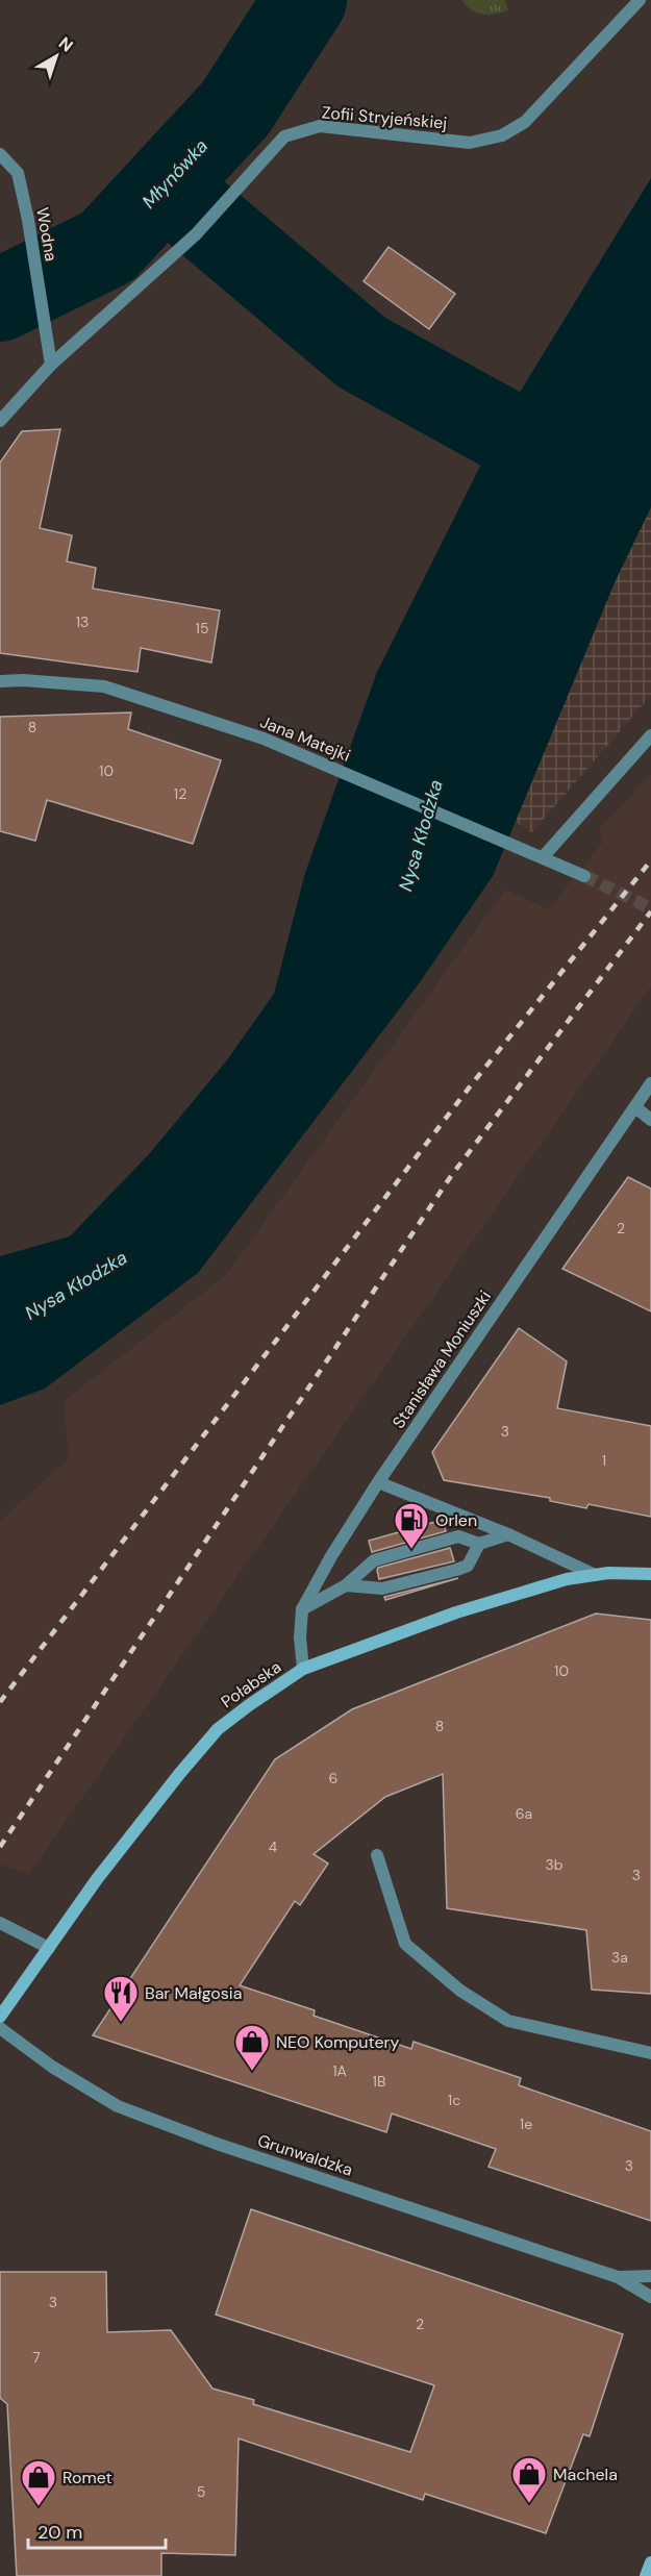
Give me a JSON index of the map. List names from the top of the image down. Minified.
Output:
{"streets":{"main road":["Połabska"],"street":["Zofii Stryjeńskiej","Wodna","Jana Matejki","Stanisława Moniuszki","Grunwaldzka"]},"crossings":[["Zofii Stryjeńskiej","Wodna"],["Stanisława Moniuszki","Połabska"]],"water":["Młynówka","Nysa Kłodzka"],"places":{"fuel station":["Orlen"],"restaurant":["Bar Małgosia"],"shop":["NEO Komputery","Machela","Romet"]},"house_numbers":["13","15","8","10","12","2","3","1","10","8","6","6a","4","3b","3","3a","1A","1B","1c","1e","3","3","2","7","5"],"scale_bar":"20 m","north":"top right"}
